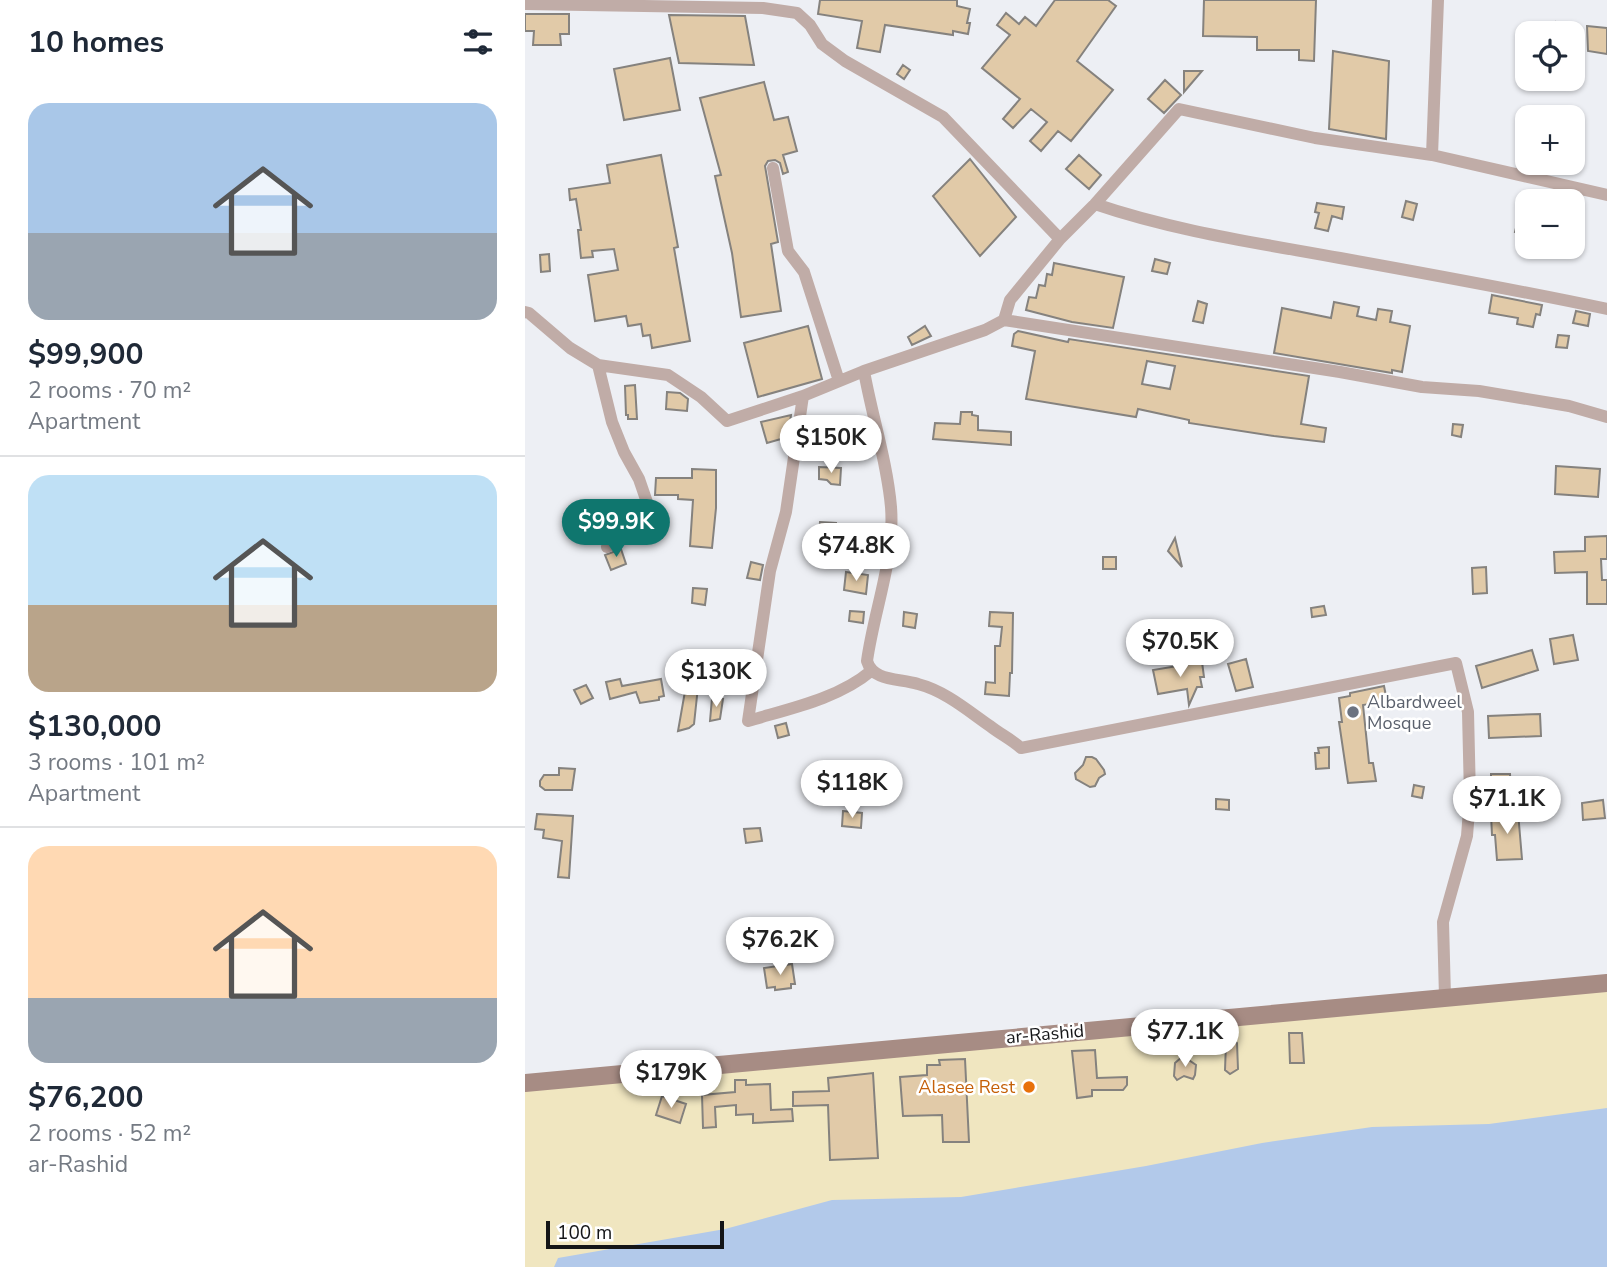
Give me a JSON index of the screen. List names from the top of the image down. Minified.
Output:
{"streets":{"main road":["ar-Rashid"]},"places":["Albardweel Mosque","Alasee Rest"],"scale_bar":"100 m","page":{"heading":"10 homes","map_buttons":["+","−"],"list":[{"name":"$99,900","note":"2 rooms · 70 m² · Apartment"},{"name":"$130,000","note":"3 rooms · 101 m² · Apartment"},{"name":"$76,200","note":"2 rooms · 52 m² · ar-Rashid"}],"price":["$150K","$99.9K","$74.8K","$70.5K","$130K","$118K","$71.1K","$76.2K","$77.1K","$179K"],"scale":"100 m"}}
